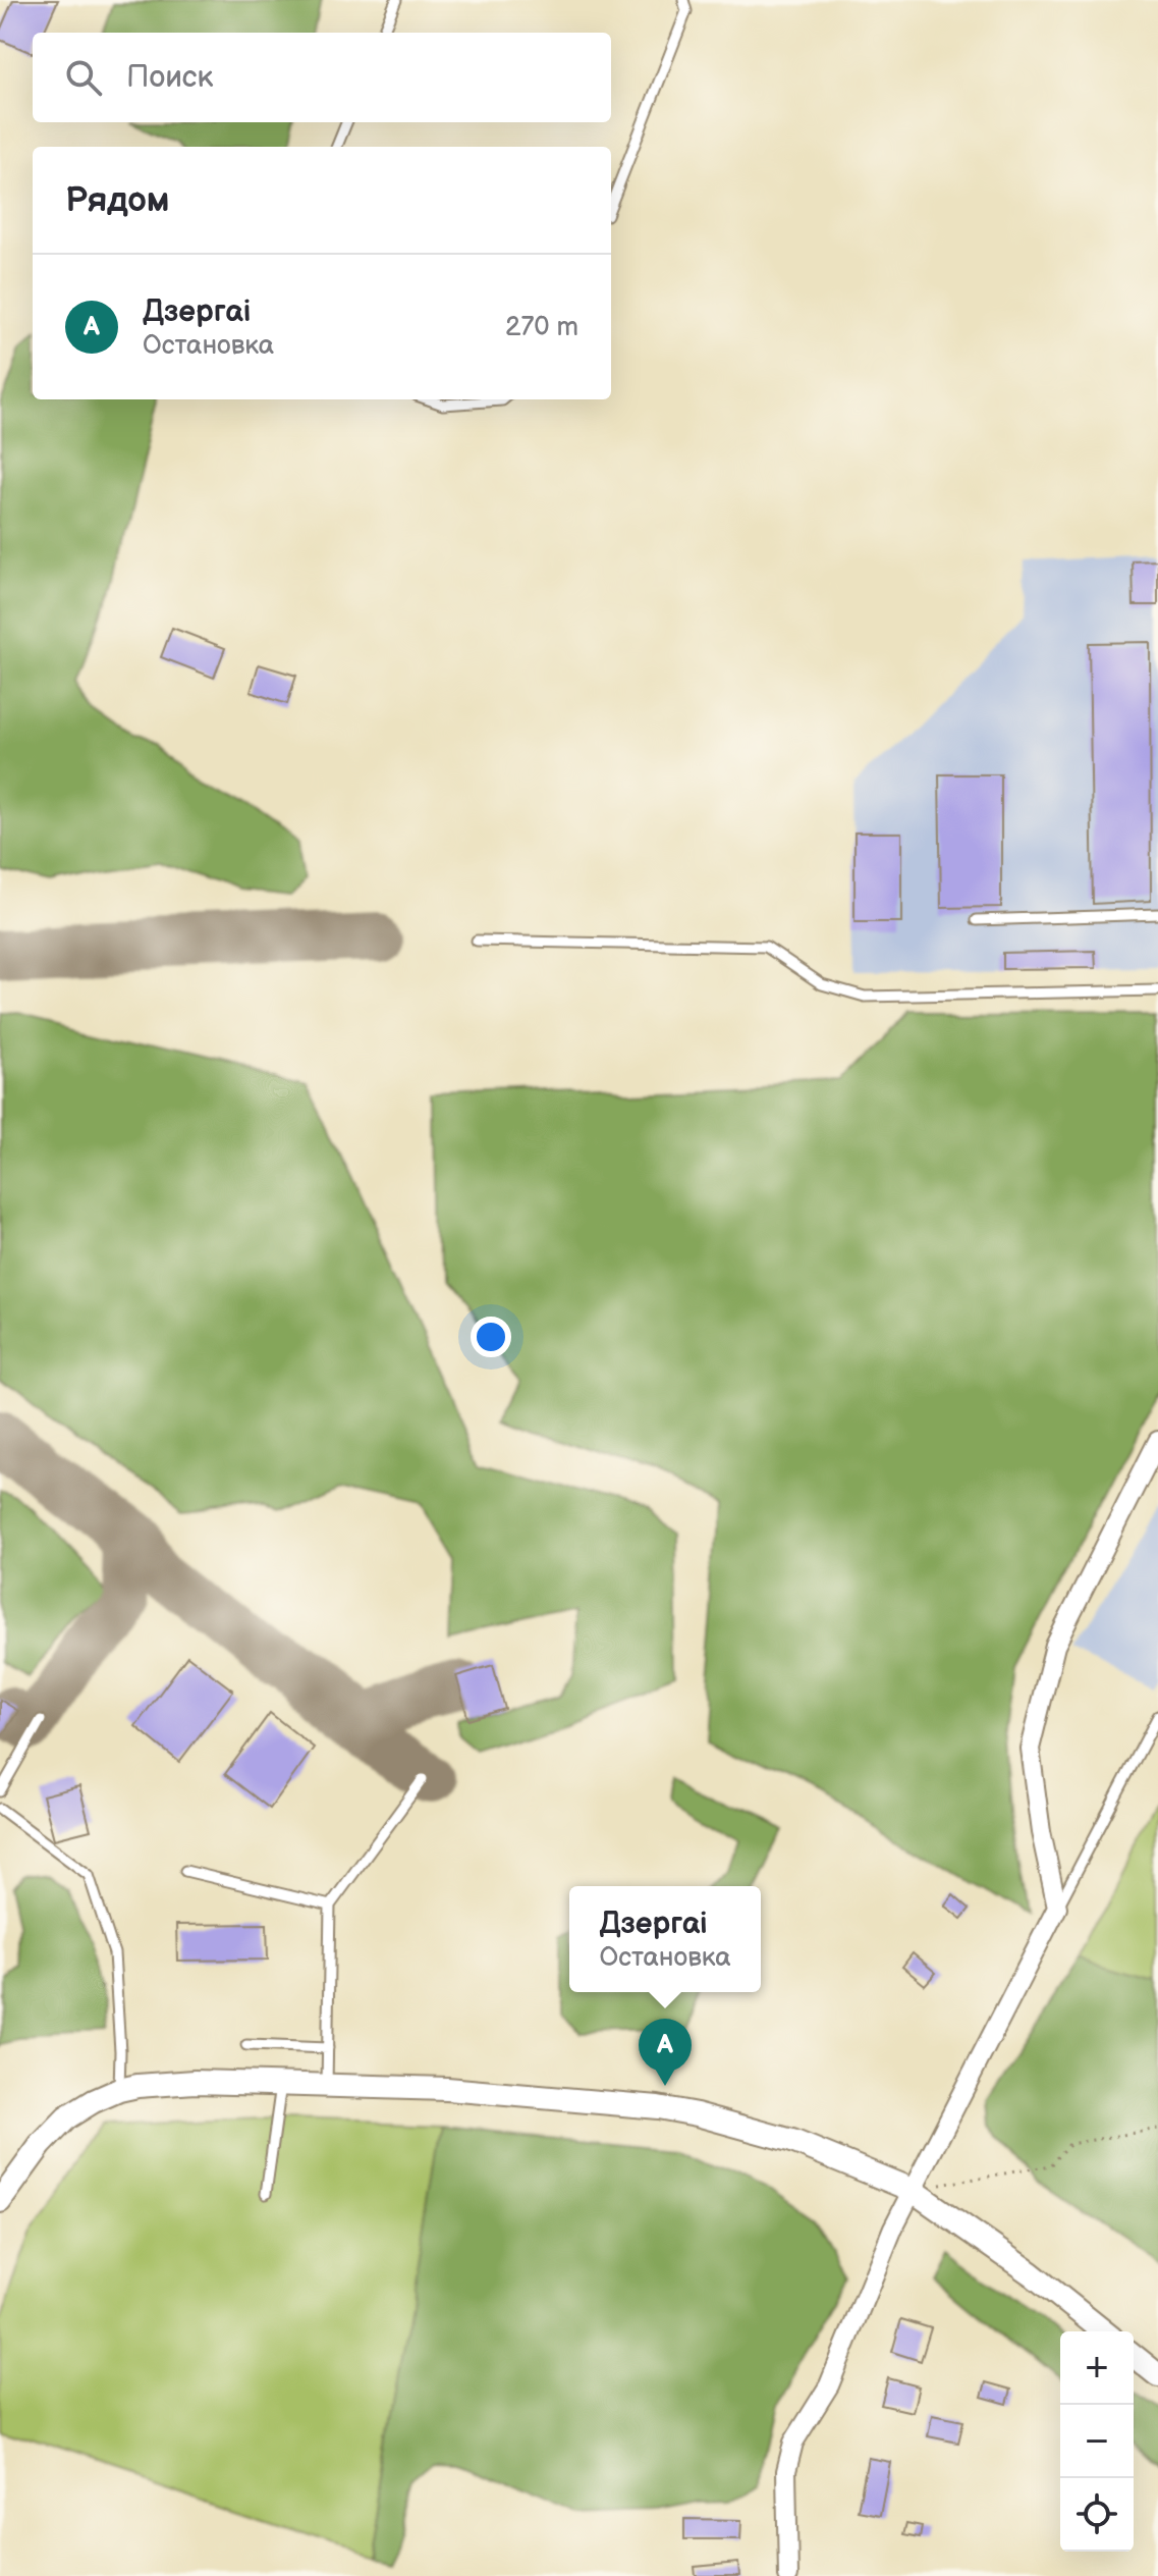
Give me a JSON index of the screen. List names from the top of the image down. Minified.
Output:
{"page":{"search":"Поиск","heading":"Рядом","list":[{"mark":"A","name":"Дзергаі","note":"Остановка","value":"270 m"}],"popup":["Дзергаі","Остановка"],"pins":"A","map_buttons":["+","−"]}}
